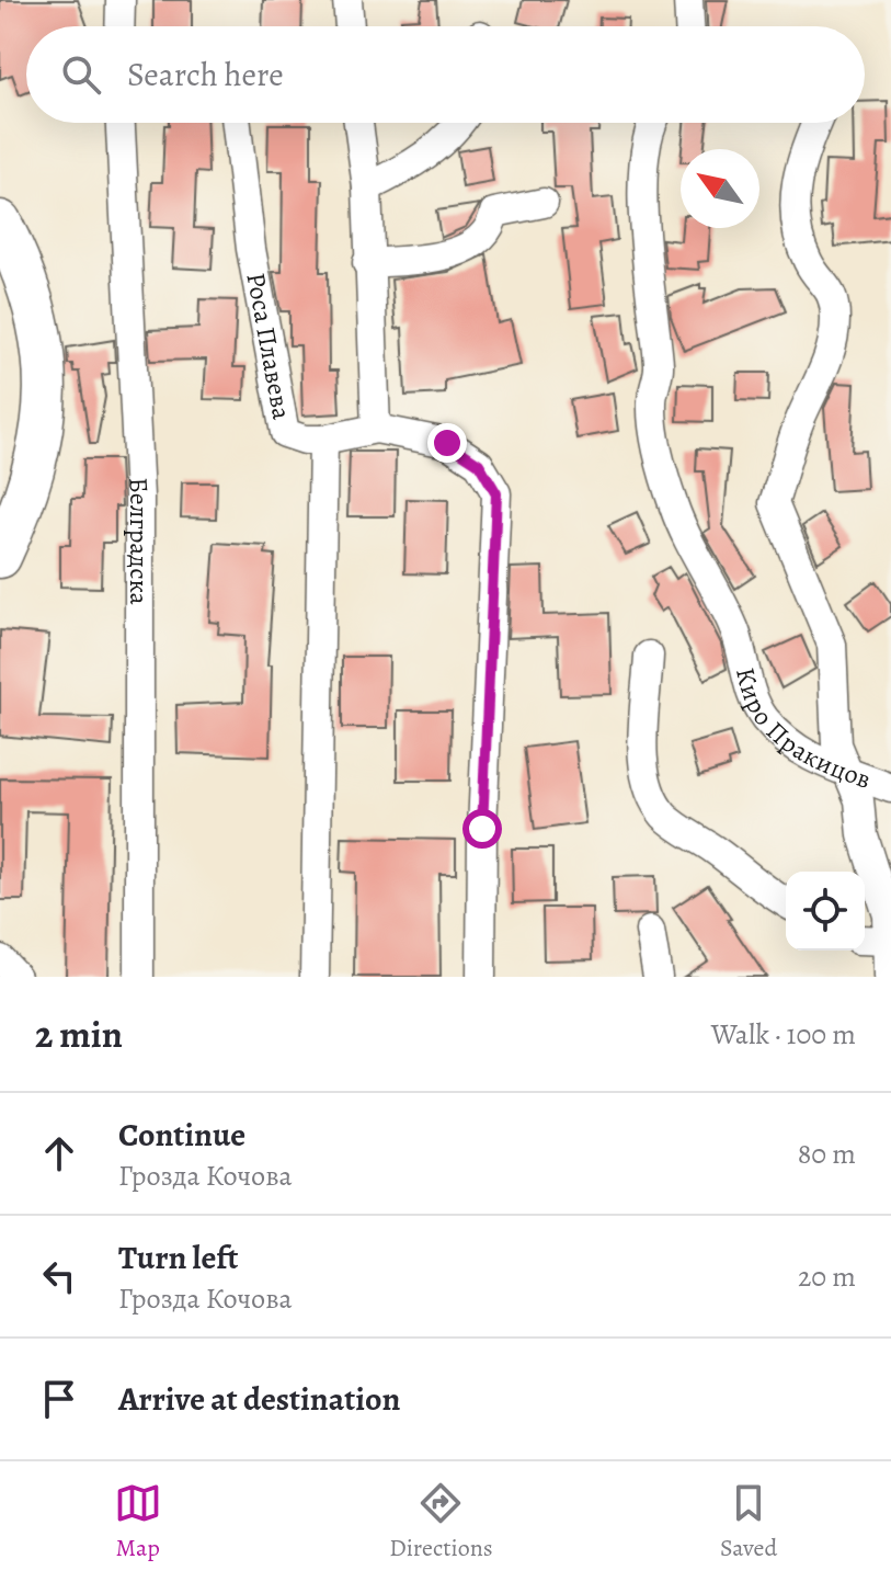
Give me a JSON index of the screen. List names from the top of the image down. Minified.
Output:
{"streets":{"street":["Роса Плавева","Белградска","Киро Пракицов"]},"north":"top left","page":{"search":"Search here","heading":["2 min","Walk · 100 m"],"list":[["Continue","Грозда Кочова","80 m"],["Turn left","Грозда Кочова","20 m"],"Arrive at destination"],"nav":["Map","Directions","Saved"]}}
